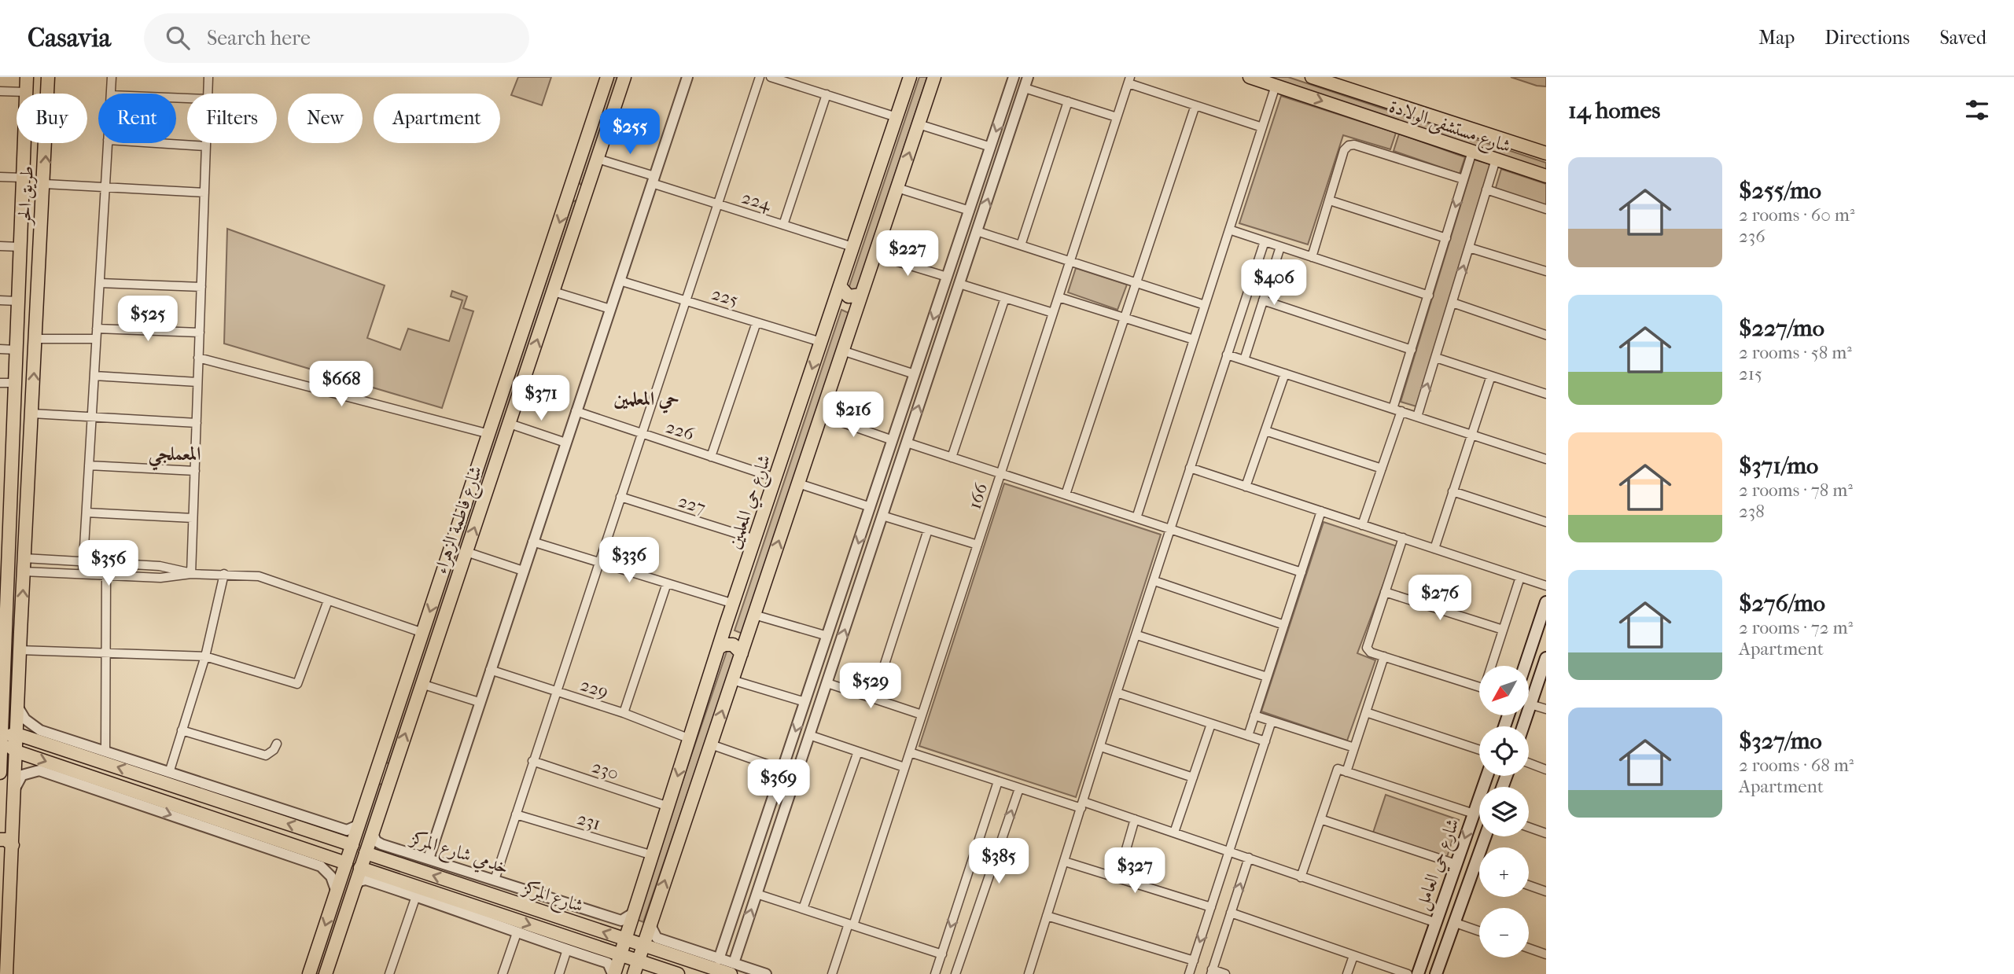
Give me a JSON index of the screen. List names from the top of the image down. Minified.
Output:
{"streets":{"main road":["شارع مستشفى الولادة","طريق الحر","شارع حي المعلمين","شارع فاطمة الزهراء","شارع حي العامل","شارع المركز"],"street":["224","225","226","166","227","229","230","231","خدمي شارع المركز"]},"crossings":[["224","شارع حي المعلمين"],["224","شارع فاطمة الزهراء"],["225","شارع حي المعلمين"],["226","شارع حي المعلمين"],["شارع حي المعلمين","227"],["شارع حي المعلمين","229"],["شارع حي المعلمين","230"],["شارع حي المعلمين","231"],["شارع حي المعلمين","خدمي شارع المركز"],["شارع حي المعلمين","شارع المركز"],["شارع فاطمة الزهراء","خدمي شارع المركز"],["شارع فاطمة الزهراء","شارع المركز"],["خدمي شارع المركز","شارع المركز"]],"districts":["حي المعلمين","المعملجي"],"north":"bottom left","page":{"header":"Casavia","search":"Search here","nav":["Map","Directions","Saved"],"heading":"14 homes","chip":["Buy","Rent","Filters","New","Apartment"],"price":["$255","$227","$406","$525","$668","$371","$216","$336","$356","$276","$529","$369","$385","$327"],"list":[{"name":"$255/mo","note":"2 rooms · 60 m² · 236"},{"name":"$227/mo","note":"2 rooms · 58 m² · 215"},{"name":"$371/mo","note":"2 rooms · 78 m² · 238"},{"name":"$276/mo","note":"2 rooms · 72 m² · Apartment"},{"name":"$327/mo","note":"2 rooms · 68 m² · Apartment"}],"map_buttons":["+","−"]}}
